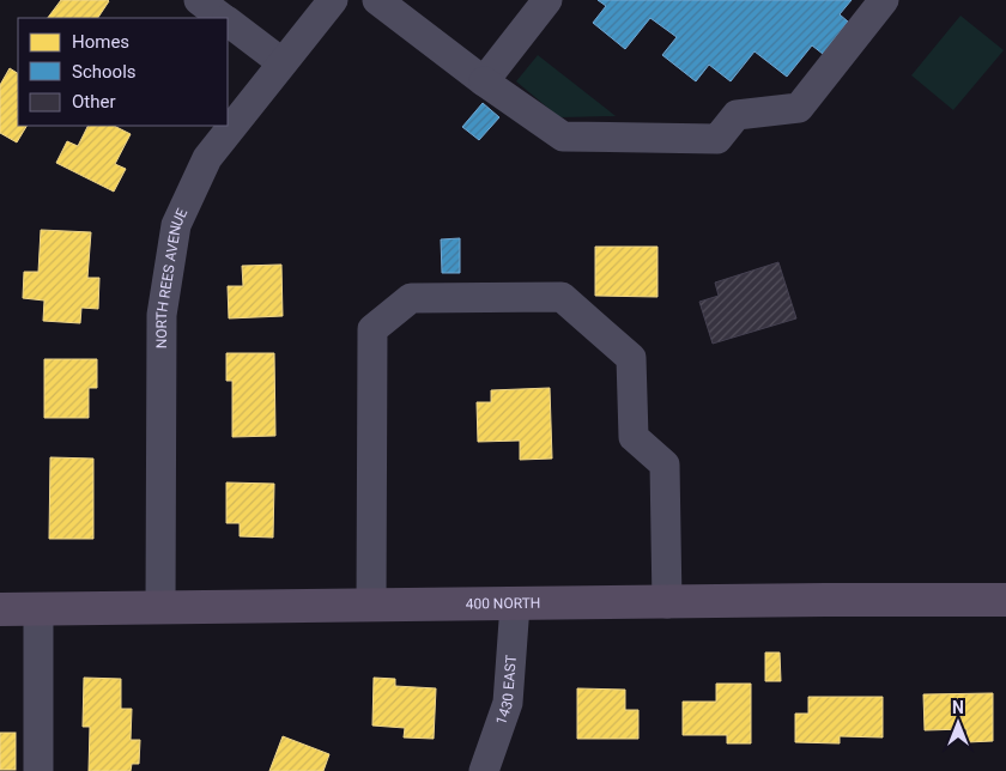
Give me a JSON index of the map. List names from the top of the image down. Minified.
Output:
{"streets":{"main road":["400 NORTH"],"street":["NORTH REES AVENUE","1430 EAST"]},"crossings":[["NORTH REES AVENUE","400 NORTH"],["400 NORTH","1430 EAST"]],"legend":["Homes","Schools","Other"],"north":"top"}
